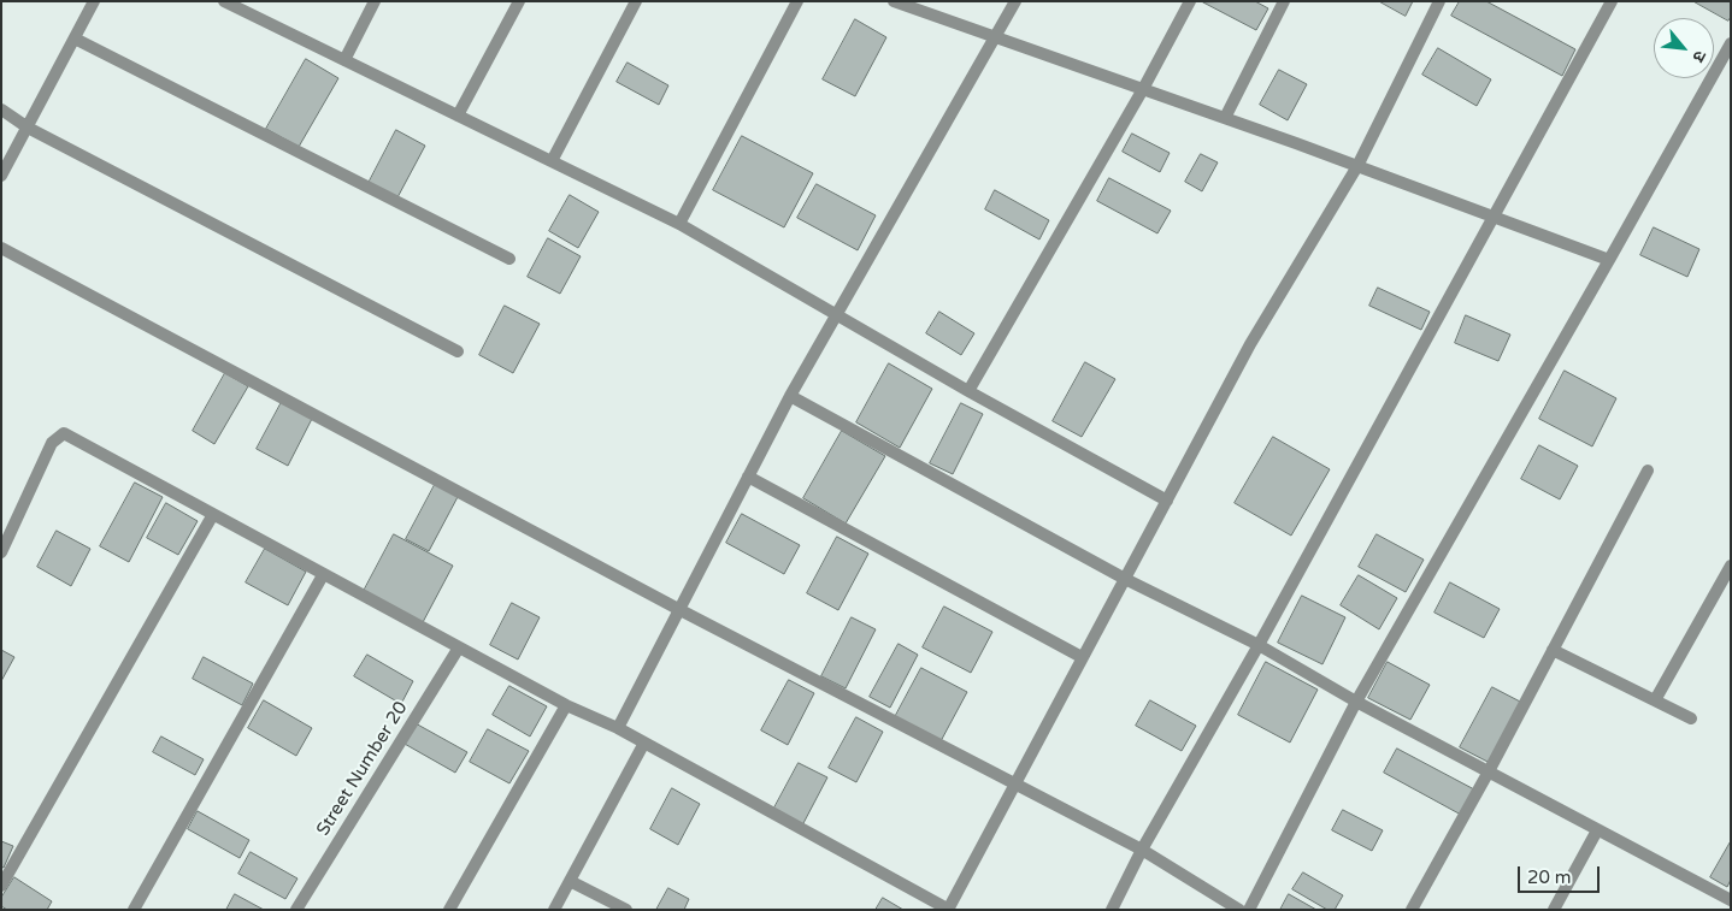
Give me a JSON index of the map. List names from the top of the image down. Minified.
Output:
{"streets":{"street":["Street Number 20"]},"scale_bar":"20 m","north":"bottom right"}
